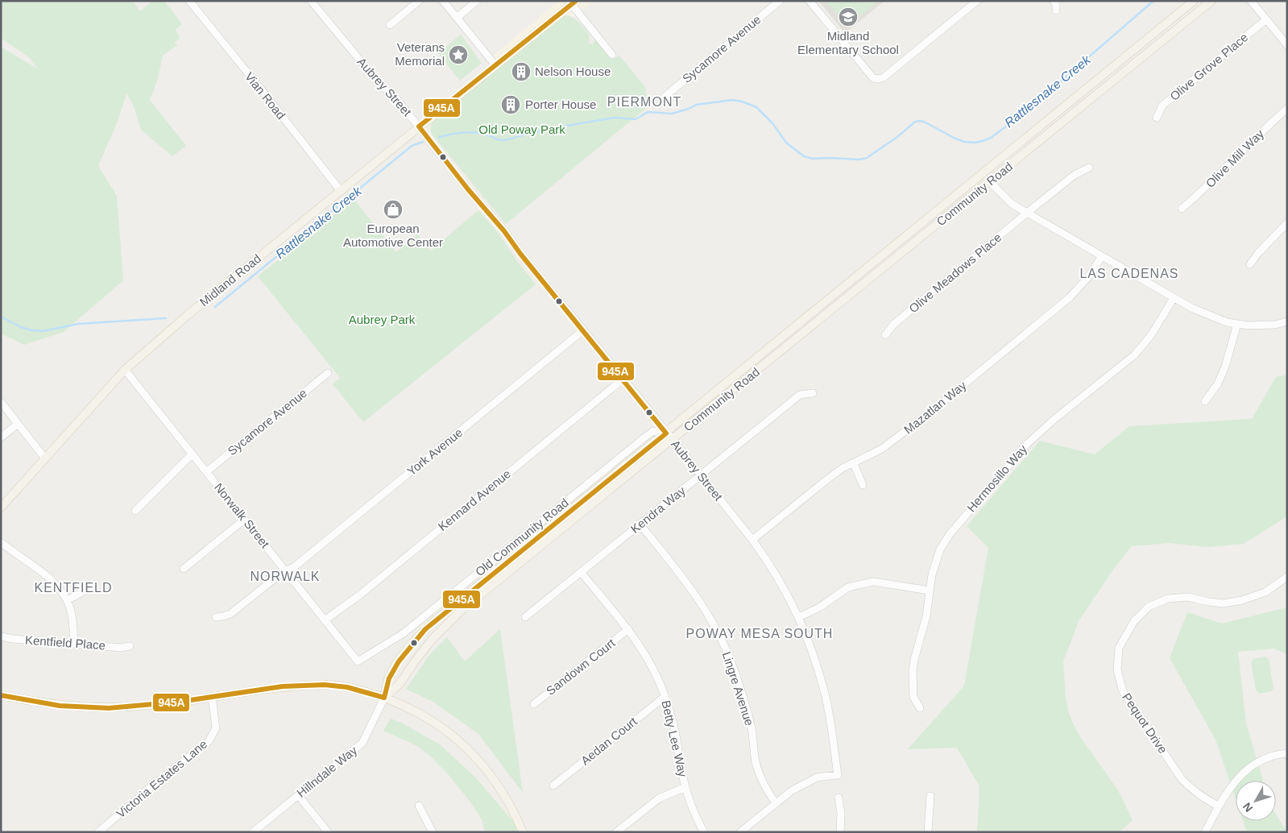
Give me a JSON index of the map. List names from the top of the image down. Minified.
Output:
{"streets":{"main road":["Community Road","Midland Road"],"street":["Sycamore Avenue","Olive Grove Place","Aubrey Street","Vian Road","Olive Mill Way","Olive Meadows Place","Mazatlan Way","York Avenue","Hermosillo Way","Kennard Avenue","Kendra Way","Norwalk Street","Old Community Road","Kentfield Place","Sandown Court","Lingre Avenue","Pequot Drive","Betty Lee Way","Aedan Court","Hillndale Way","Victoria Estates Lane"]},"crossings":[["Sycamore Avenue","Norwalk Street"],["Aubrey Street","Community Road"],["Aubrey Street","Midland Road"],["Aubrey Street","Mazatlan Way"],["Aubrey Street","York Avenue"],["Aubrey Street","Kennard Avenue"],["Aubrey Street","Kendra Way"],["Aubrey Street","Old Community Road"],["Aubrey Street","Lingre Avenue"],["Vian Road","Midland Road"],["Community Road","Old Community Road"],["Community Road","Hillndale Way"],["Midland Road","Norwalk Street"],["York Avenue","Norwalk Street"],["Kennard Avenue","Norwalk Street"],["Kendra Way","Lingre Avenue"],["Kendra Way","Betty Lee Way"],["Norwalk Street","Old Community Road"],["Sandown Court","Betty Lee Way"],["Betty Lee Way","Aedan Court"]],"districts":["PIERMONT","LAS CADENAS","NORWALK","KENTFIELD","POWAY MESA SOUTH"],"water":["Rattlesnake Creek"],"parks":["Old Poway Park","Aubrey Park"],"places":{"school or university":["Midland Elementary School"],"place":["Veterans Memorial"],"building":["Nelson House","Porter House"],"shop":["European Automotive Center"]},"lines":["transit line 945A"],"north":"bottom left"}
